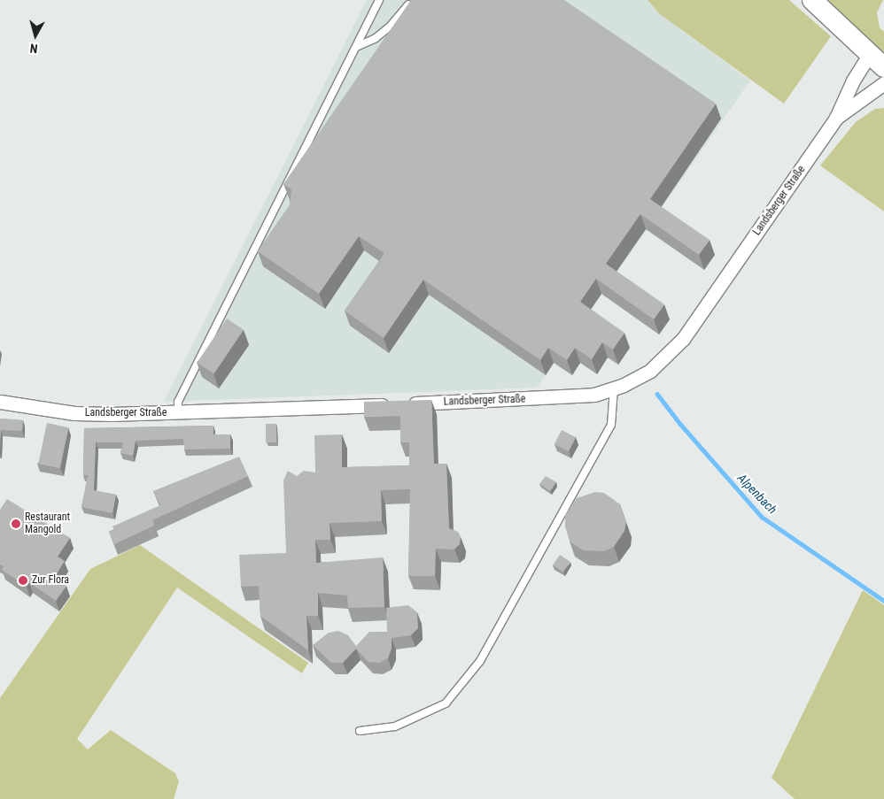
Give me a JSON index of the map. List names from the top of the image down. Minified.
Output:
{"streets":{"street":["Landsberger Straße"]},"water":["Alpenbach"],"places":["Restaurant Mangold","Zur Flora"],"north":"bottom"}
